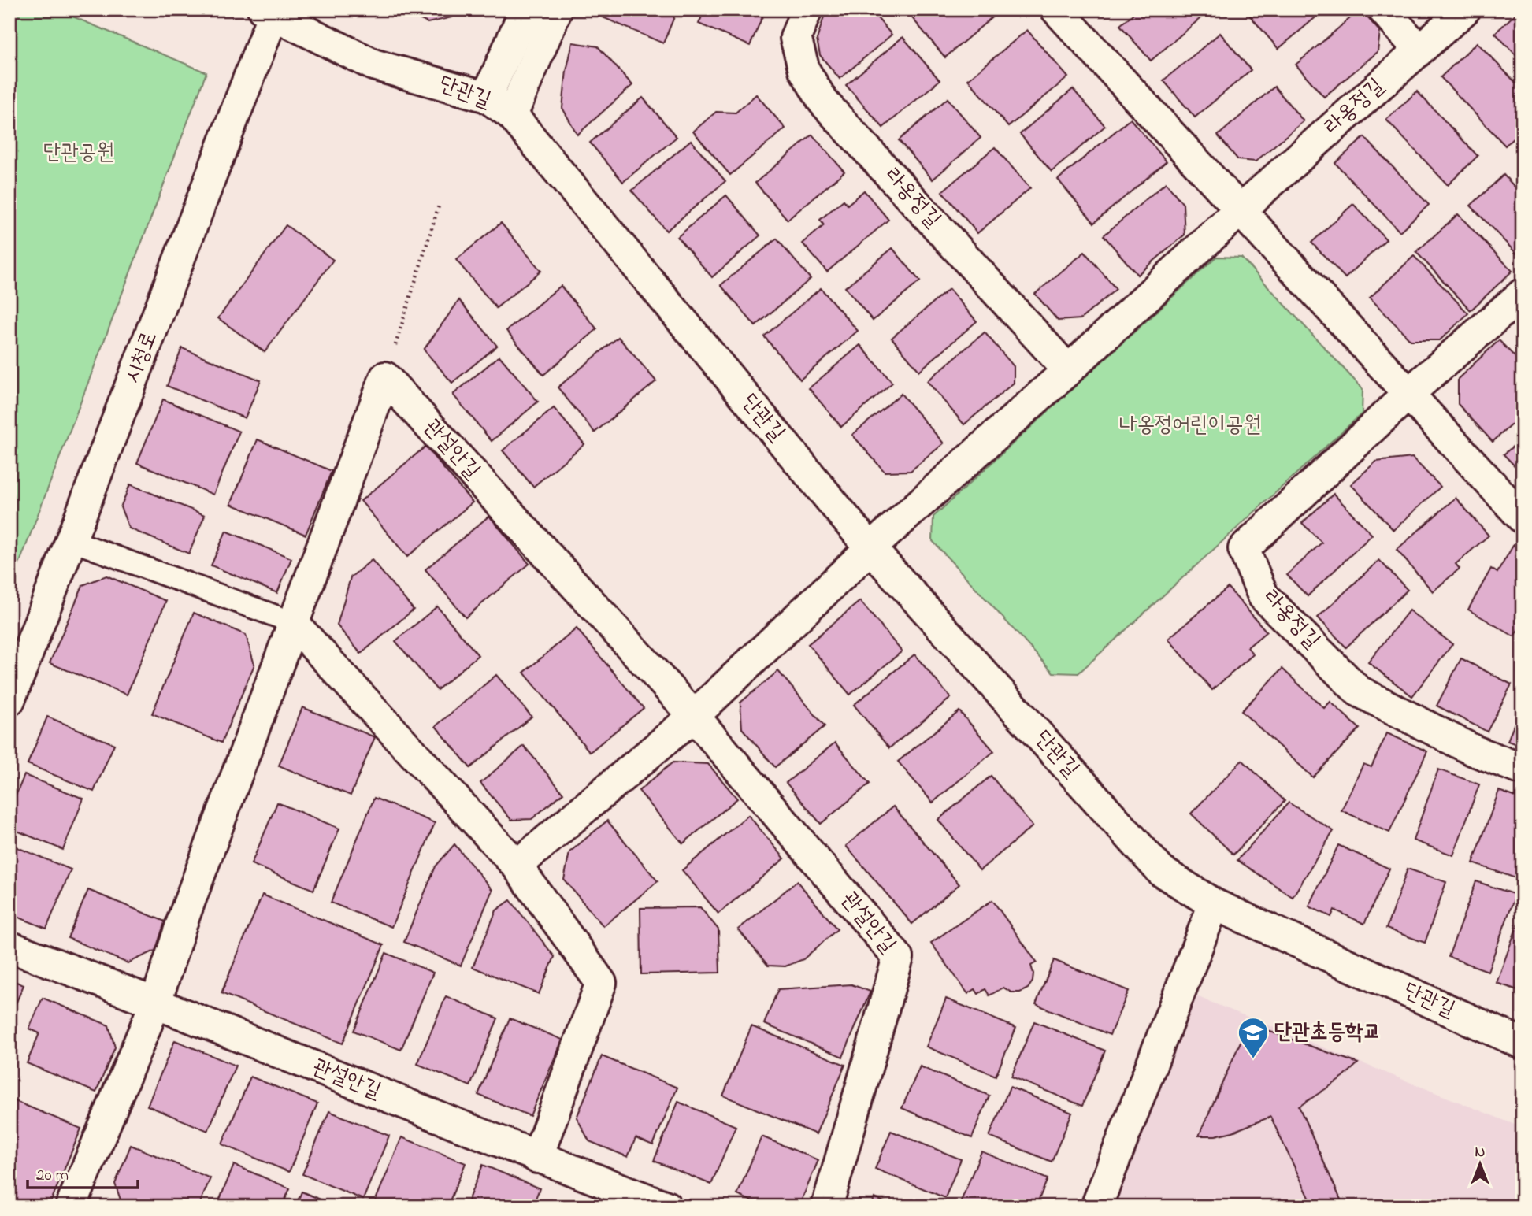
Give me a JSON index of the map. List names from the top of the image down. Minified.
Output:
{"streets":{"street":["단관길","라옹정길","시청로","관설안길"]},"crossings":[["단관길","라옹정길"],["단관길","시청로"],["라옹정길","관설안길"]],"parks":["단관공원","나옹정어린이공원"],"places":{"school or university":["단관초등학교"]},"scale_bar":"20 m","north":"top"}
